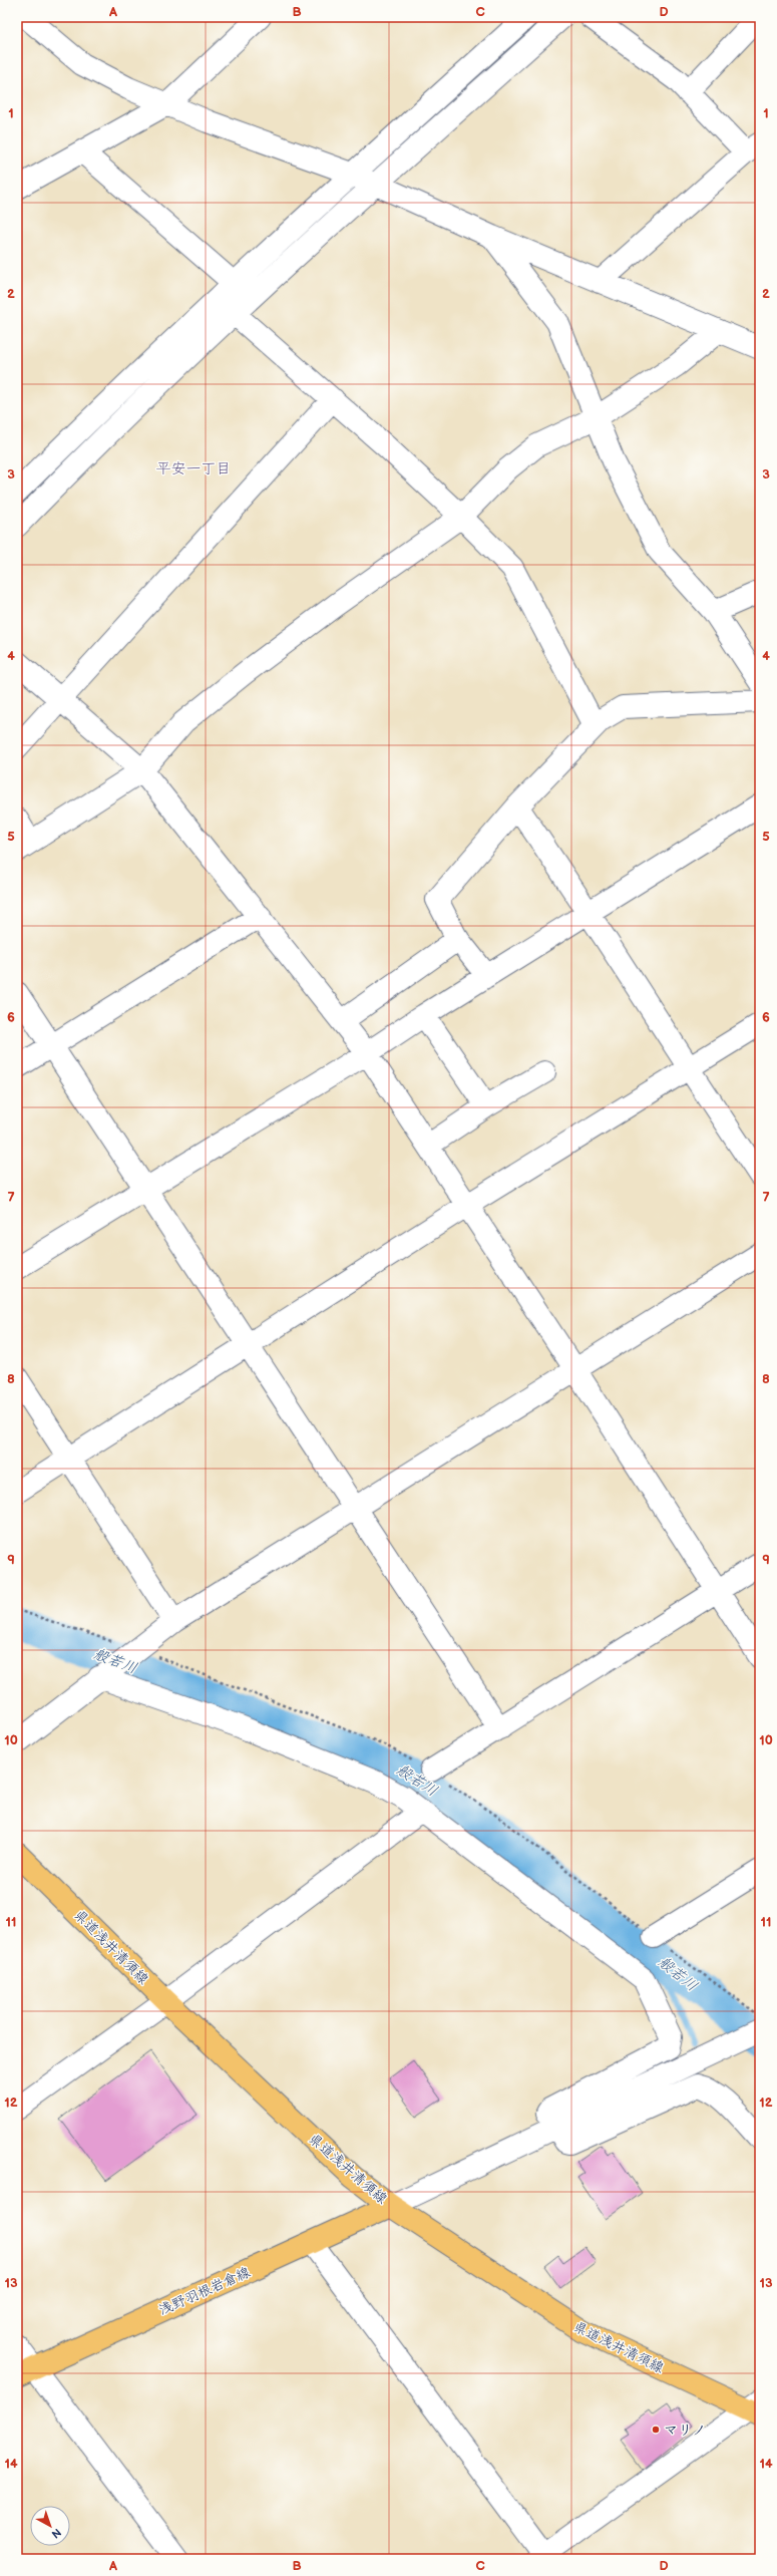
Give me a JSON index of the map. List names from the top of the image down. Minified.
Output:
{"streets":{"main road":["県道浅井清須線","浅野羽根岩倉線"]},"crossings":[["県道浅井清須線","浅野羽根岩倉線"]],"districts":["平安一丁目"],"water":["般若川"],"places":["マリノ"],"north":"bottom right","grid":{"columns":["A","B","C","D"],"rows":["1","2","3","4","5","6","7","8","9","10","11","12","13","14"]}}
